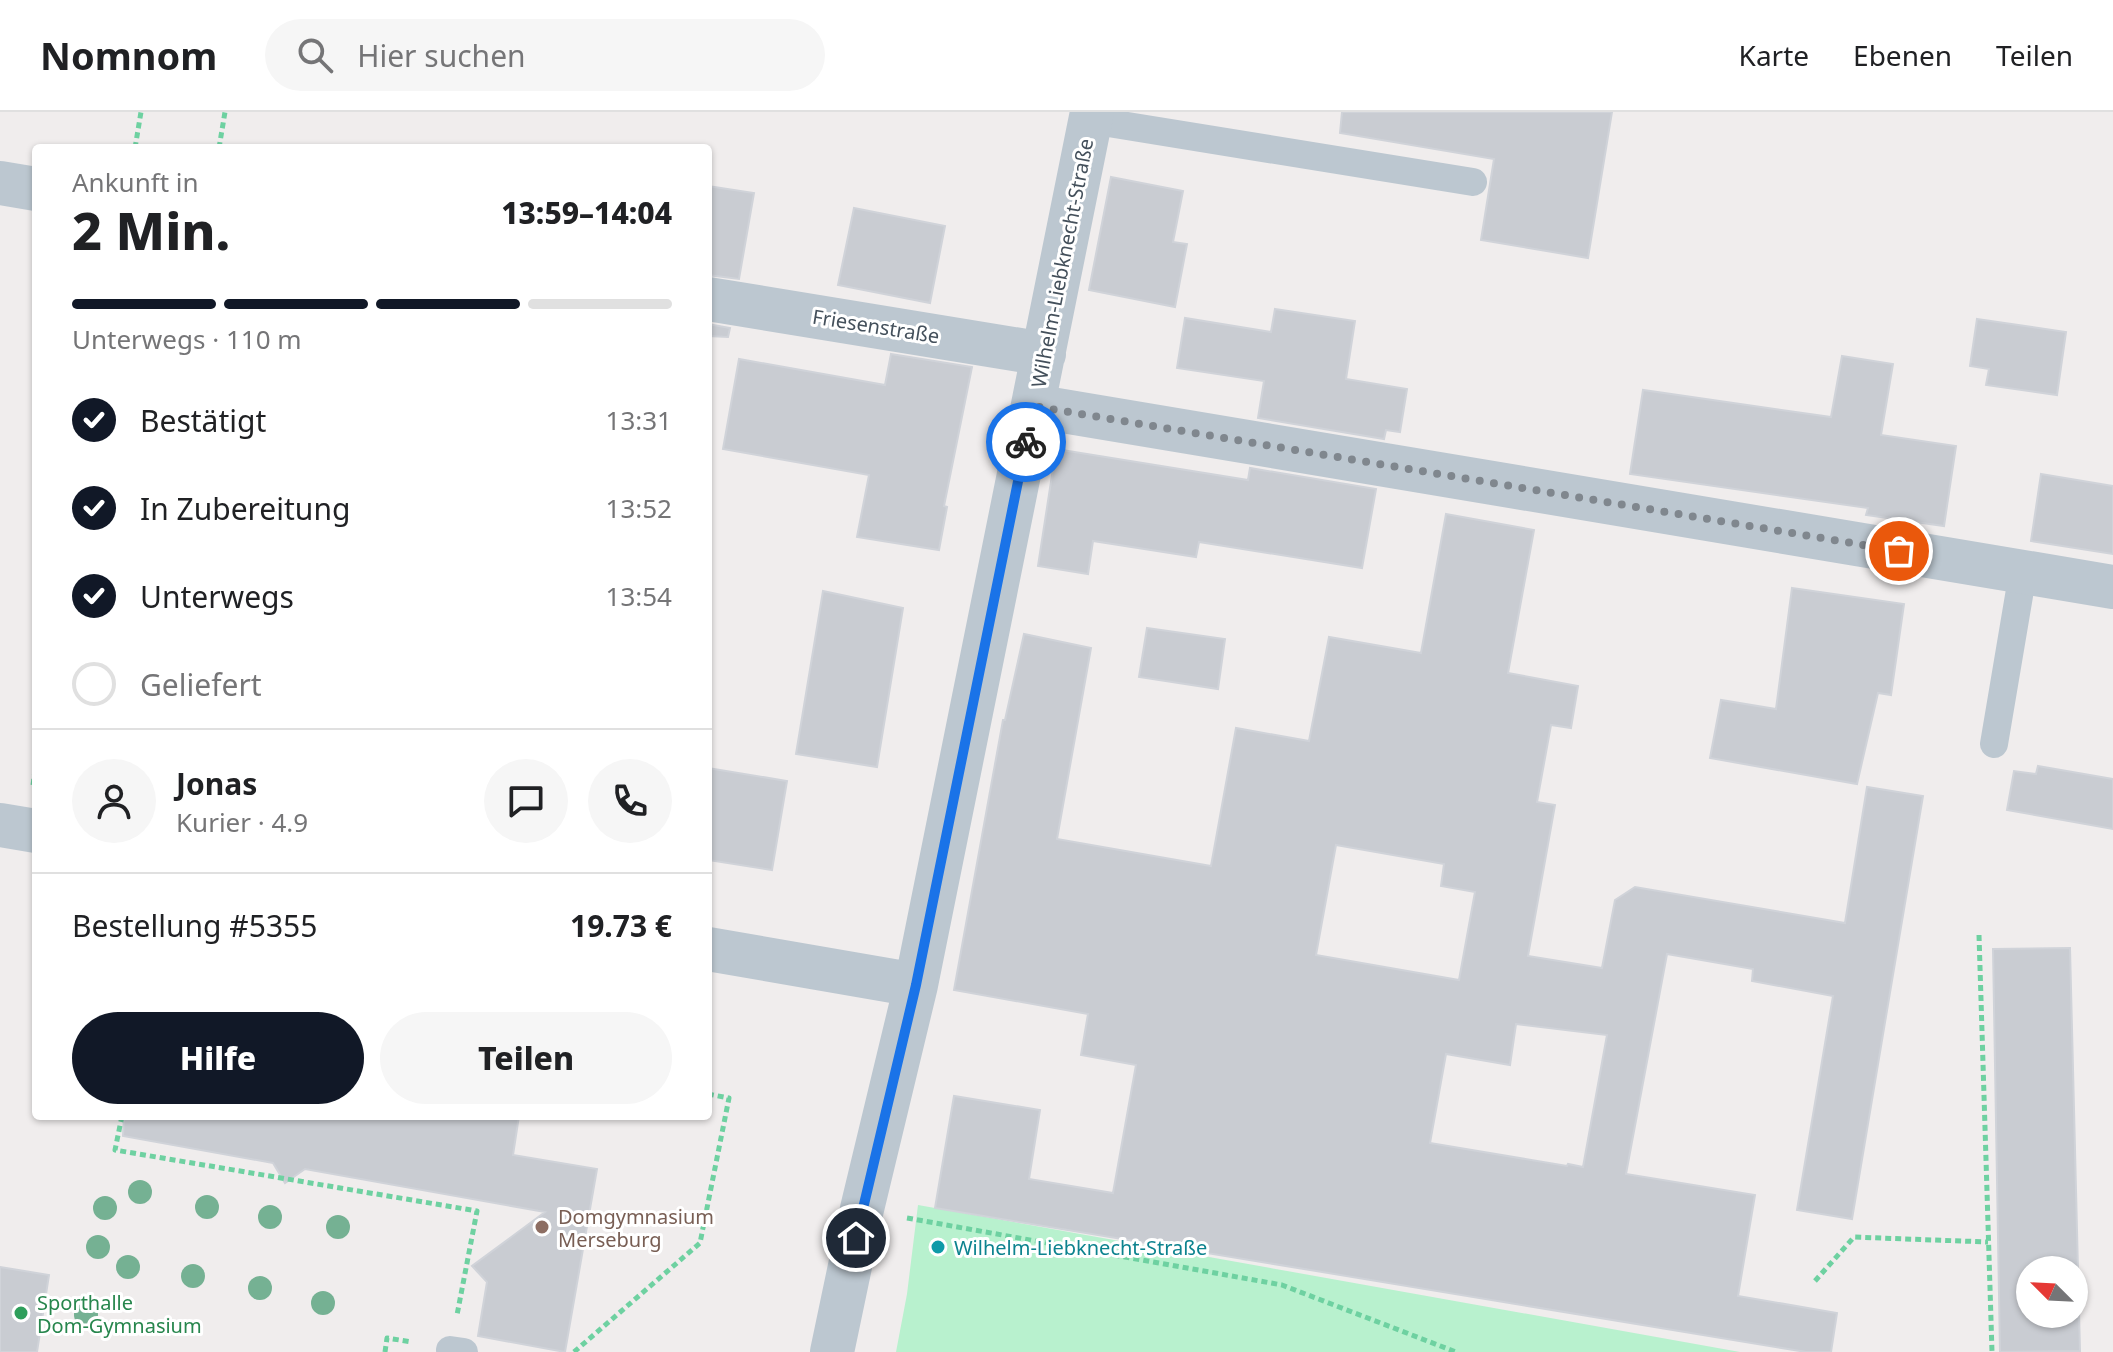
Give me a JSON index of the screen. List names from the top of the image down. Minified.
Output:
{"streets":{"street":["Wilhelm-Liebknecht-Straße","Friesenstraße"]},"crossings":[["Wilhelm-Liebknecht-Straße","Friesenstraße"]],"places":["Domgymnasium Merseburg","Wilhelm-Liebknecht-Straße","Sporthalle Dom-Gymnasium"],"north":"top left","page":{"header":"Nomnom","search":"Hier suchen","nav":["Karte","Ebenen","Teilen"],"heading":["2 Min.","Ankunft in","13:59–14:04"],"panel":["Jonas","Kurier · 4.9","Bestellung #5355","19.73 €"],"bar":"Unterwegs · 110 m","list":[["Bestätigt","13:31"],["In Zubereitung","13:52"],["Unterwegs","13:54"],"Geliefert"],"buttons":["Hilfe","Teilen"]}}
